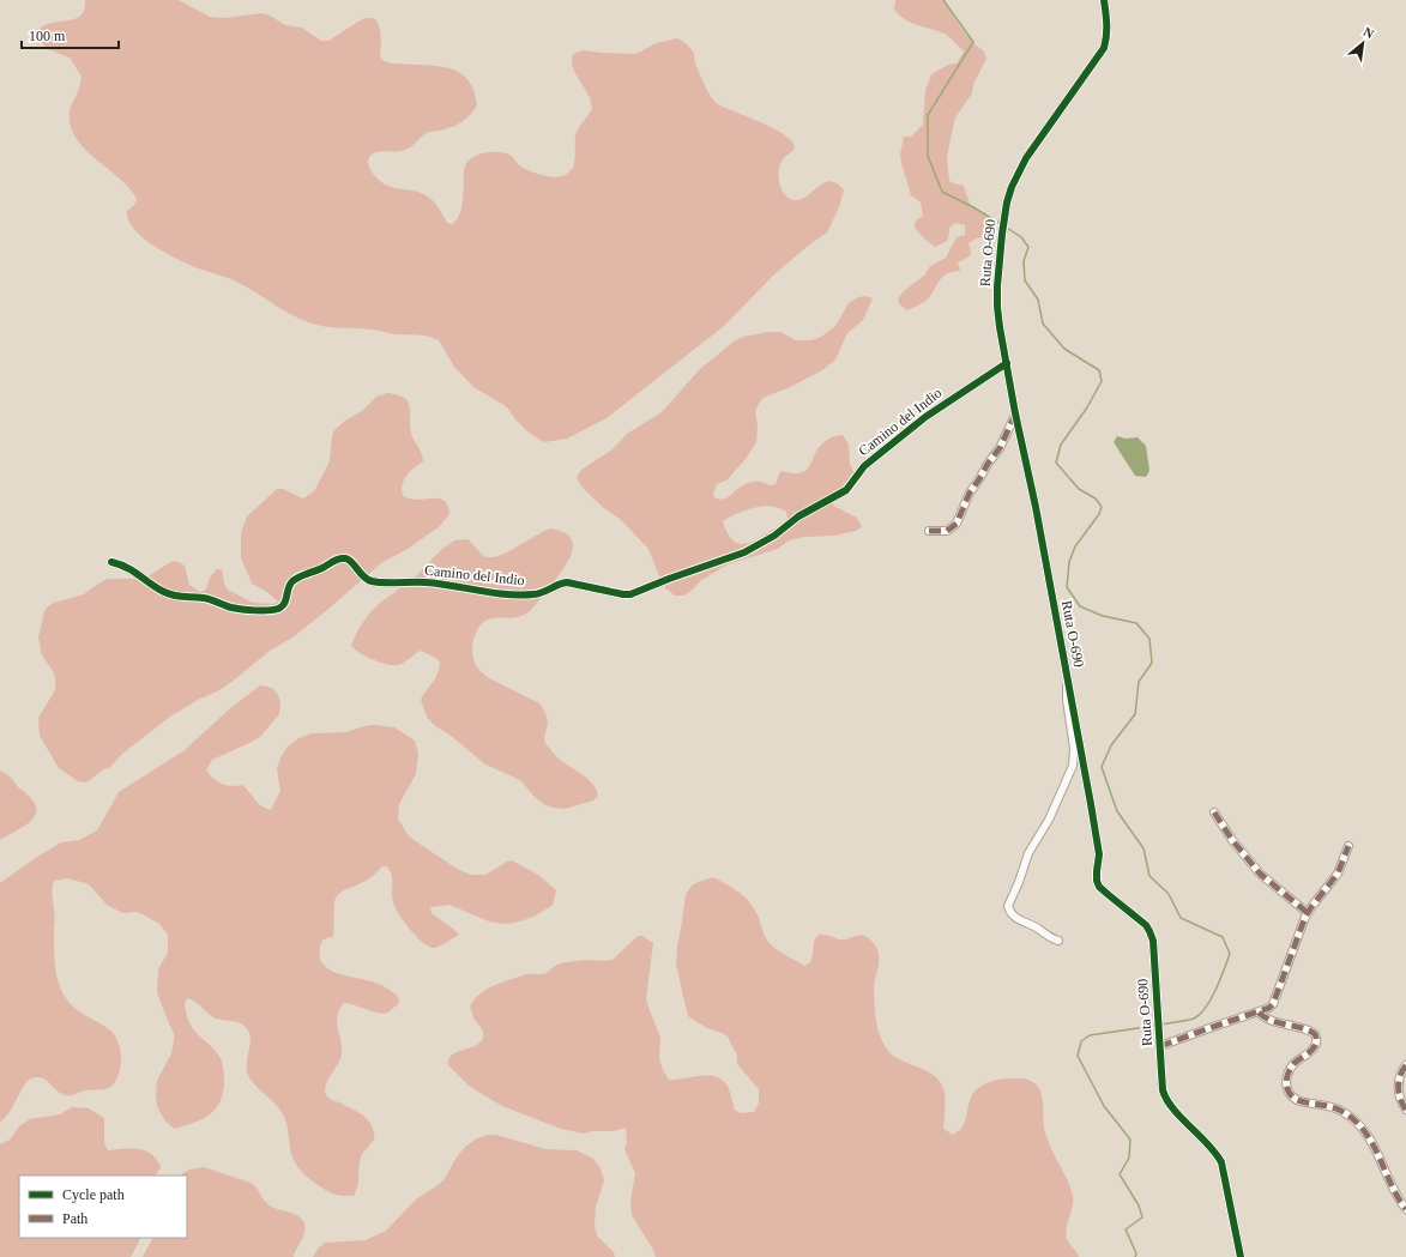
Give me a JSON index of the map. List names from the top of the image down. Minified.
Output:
{"streets":{"street":["Ruta O-690","Camino del Indio"]},"crossings":[["Ruta O-690","Camino del Indio"]],"legend":["Cycle path","Path"],"scale_bar":"100 m","north":"top right"}
